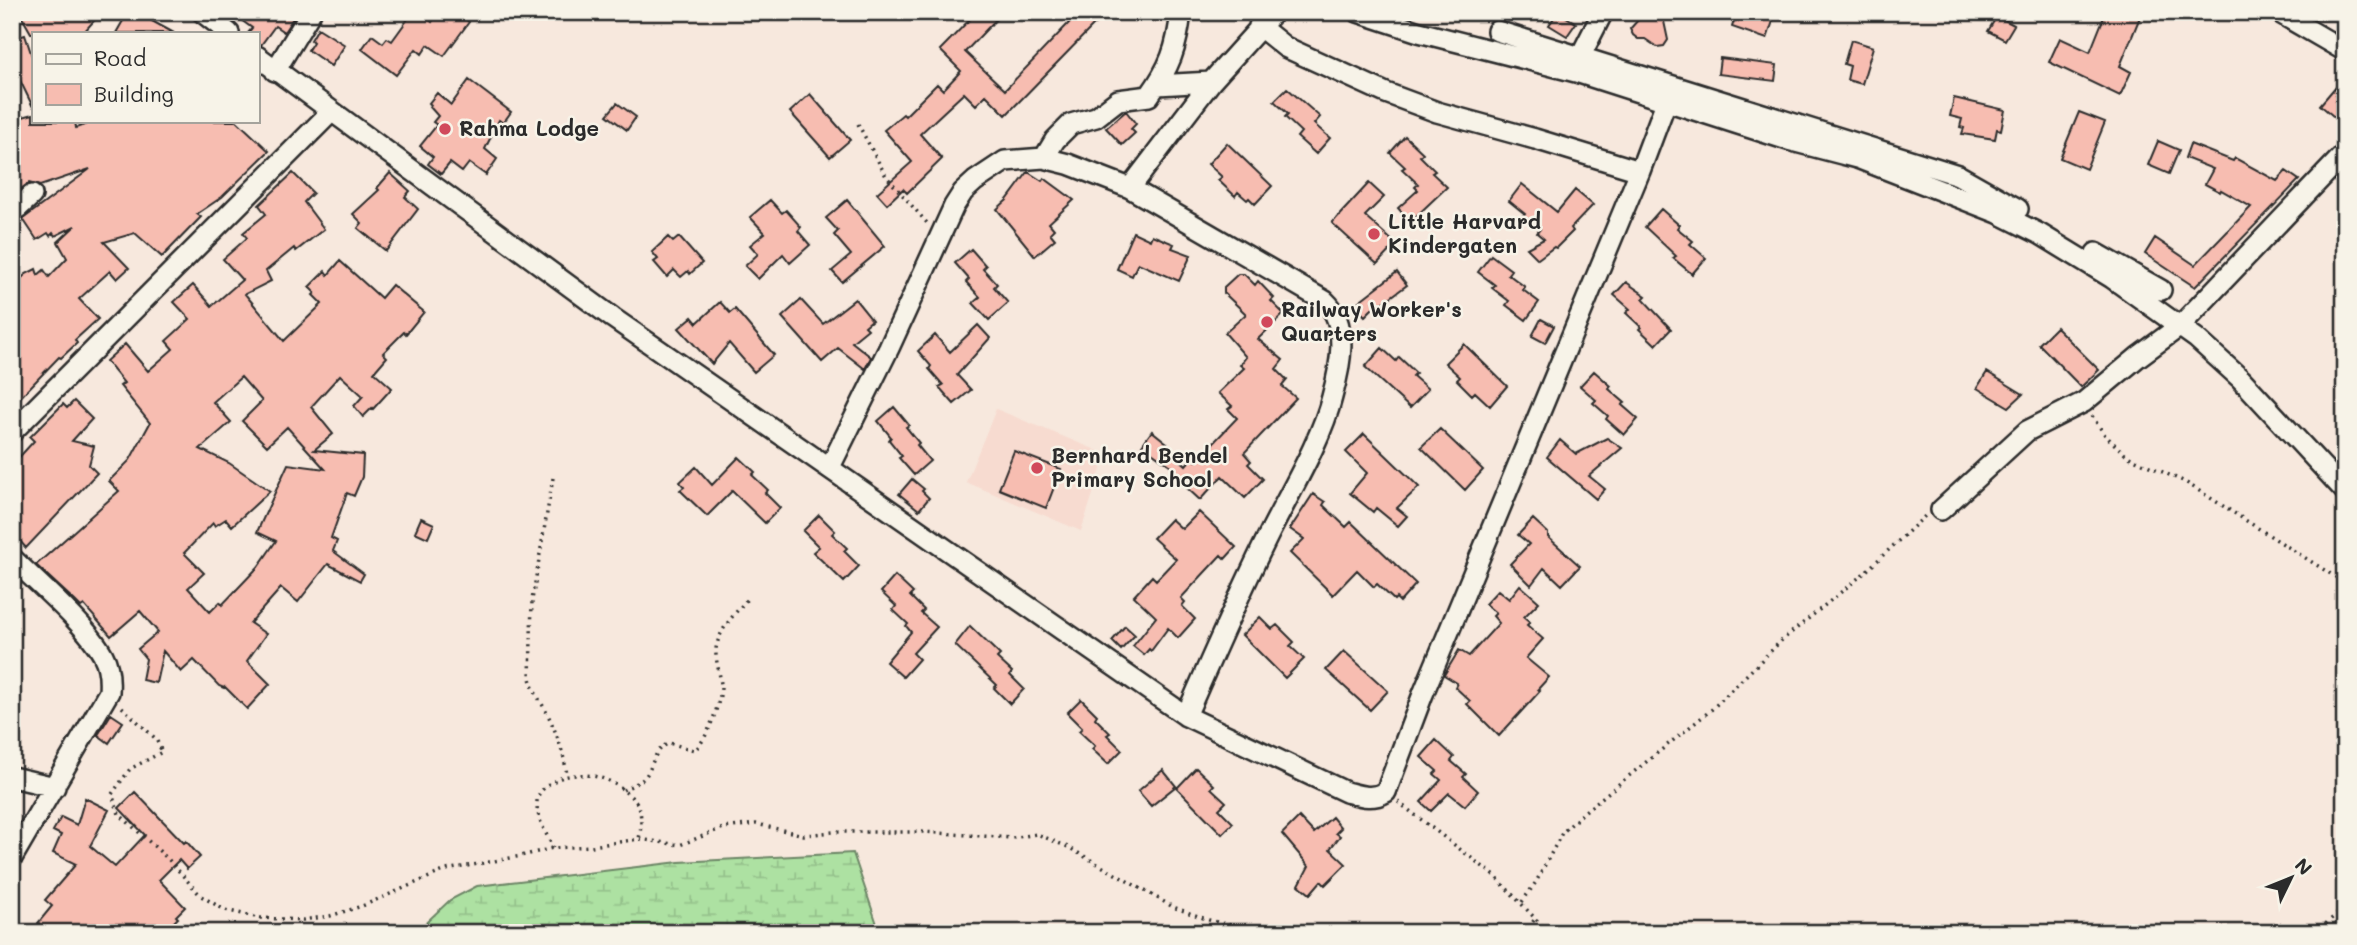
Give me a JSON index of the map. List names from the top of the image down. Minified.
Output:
{"places":["Rahma Lodge","Little Harvard Kindergaten","Railway Worker's Quarters","Bernhard Bendel Primary School"],"legend":["Road","Building"],"north":"top right"}
